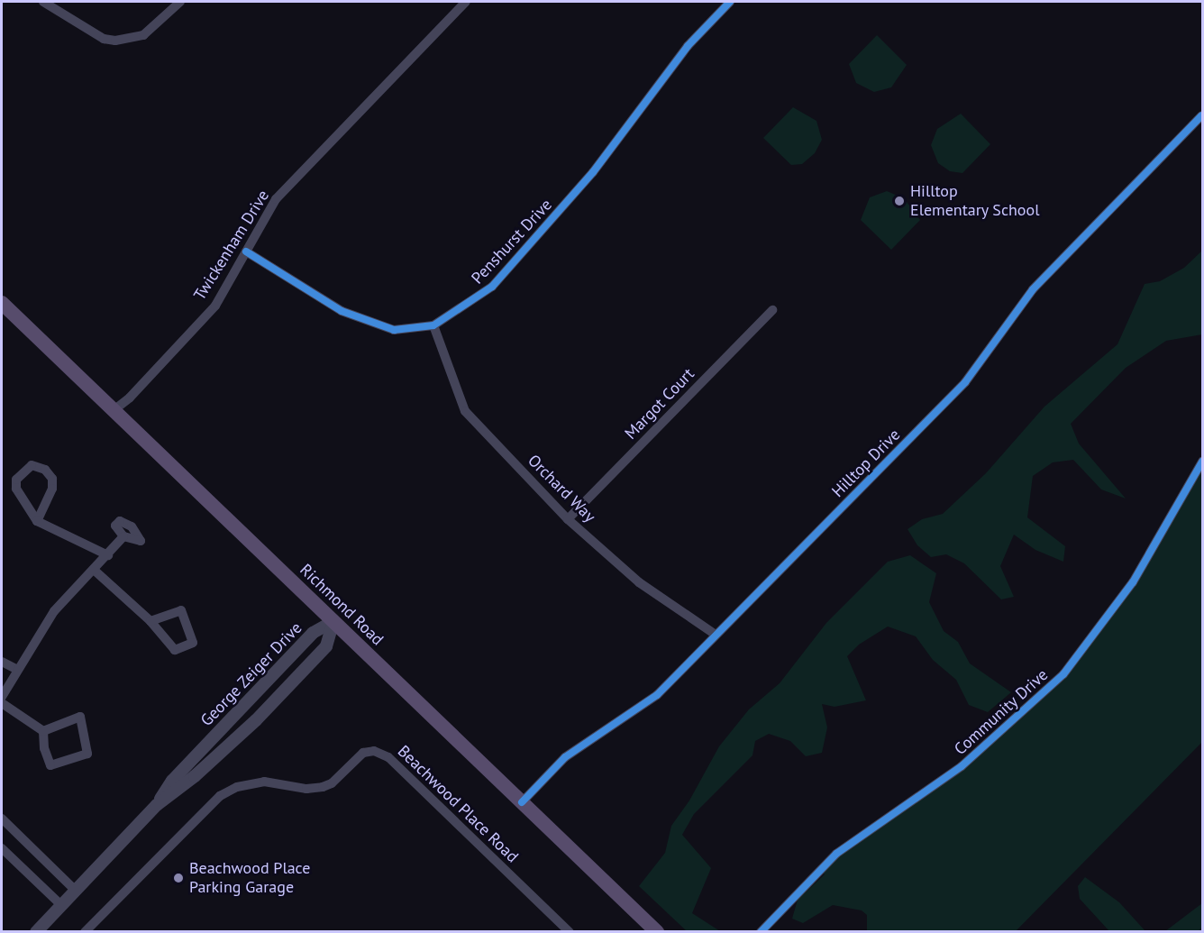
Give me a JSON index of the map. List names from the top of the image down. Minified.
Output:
{"streets":{"main road":["Richmond Road"],"street":["Penshurst Drive","Twickenham Drive","Margot Court","Hilltop Drive","Orchard Way","George Zeiger Drive","Community Drive","Beachwood Place Road"]},"crossings":[["Penshurst Drive","Twickenham Drive"],["Penshurst Drive","Orchard Way"],["Twickenham Drive","Richmond Road"],["Margot Court","Orchard Way"],["Hilltop Drive","Orchard Way"],["Hilltop Drive","Richmond Road"],["Richmond Road","George Zeiger Drive"]],"places":["Hilltop Elementary School","Beachwood Place Parking Garage"]}
